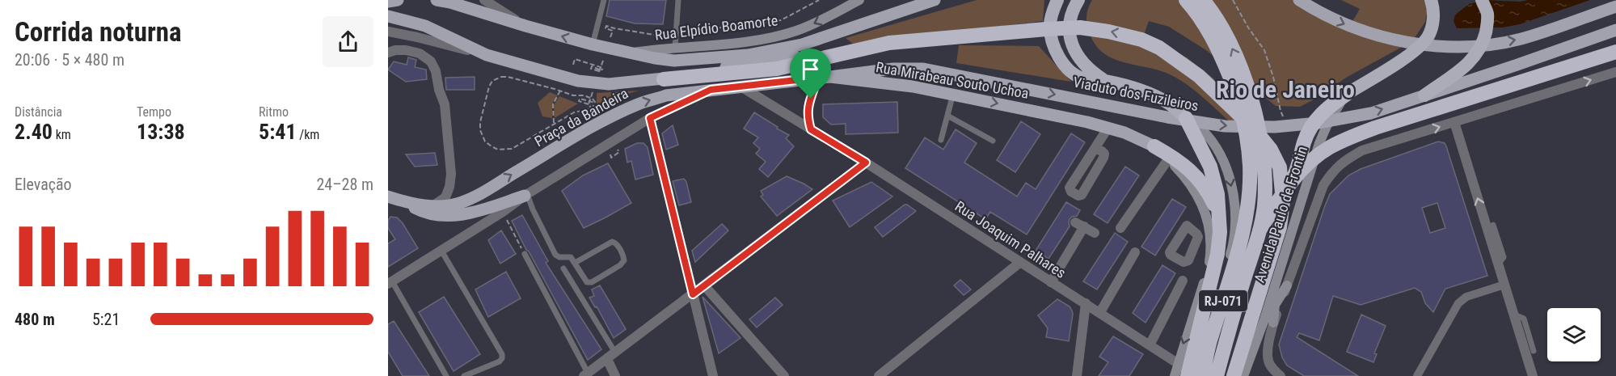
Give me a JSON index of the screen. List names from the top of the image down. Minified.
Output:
{"streets":{"highway":["RJ-071"],"main road":["Rua Elpídio Boamorte","Rua Mirabeau Souto Uchoa","Viaduto dos Fuzileiros","Praça da Bandeira","Avenida Paulo de Frontin"],"street":["Rua Joaquim Palhares"]},"crossings":[["Rua Mirabeau Souto Uchoa","Viaduto dos Fuzileiros"],["Rua Mirabeau Souto Uchoa","Praça da Bandeira"],["Rua Mirabeau Souto Uchoa","Rua Joaquim Palhares"],["Rua Joaquim Palhares","RJ-071"]],"districts":["Rio de Janeiro"],"page":{"heading":["Corrida noturna","20:06 · 5 × 480 m"],"stats":[["Distância","2.40 km"],["Tempo","13:38"],["Ritmo","5:41 /km"]],"chart":["Elevação","24–28 m"],"list":[{"name":"480 m","note":"5:21"}]}}
